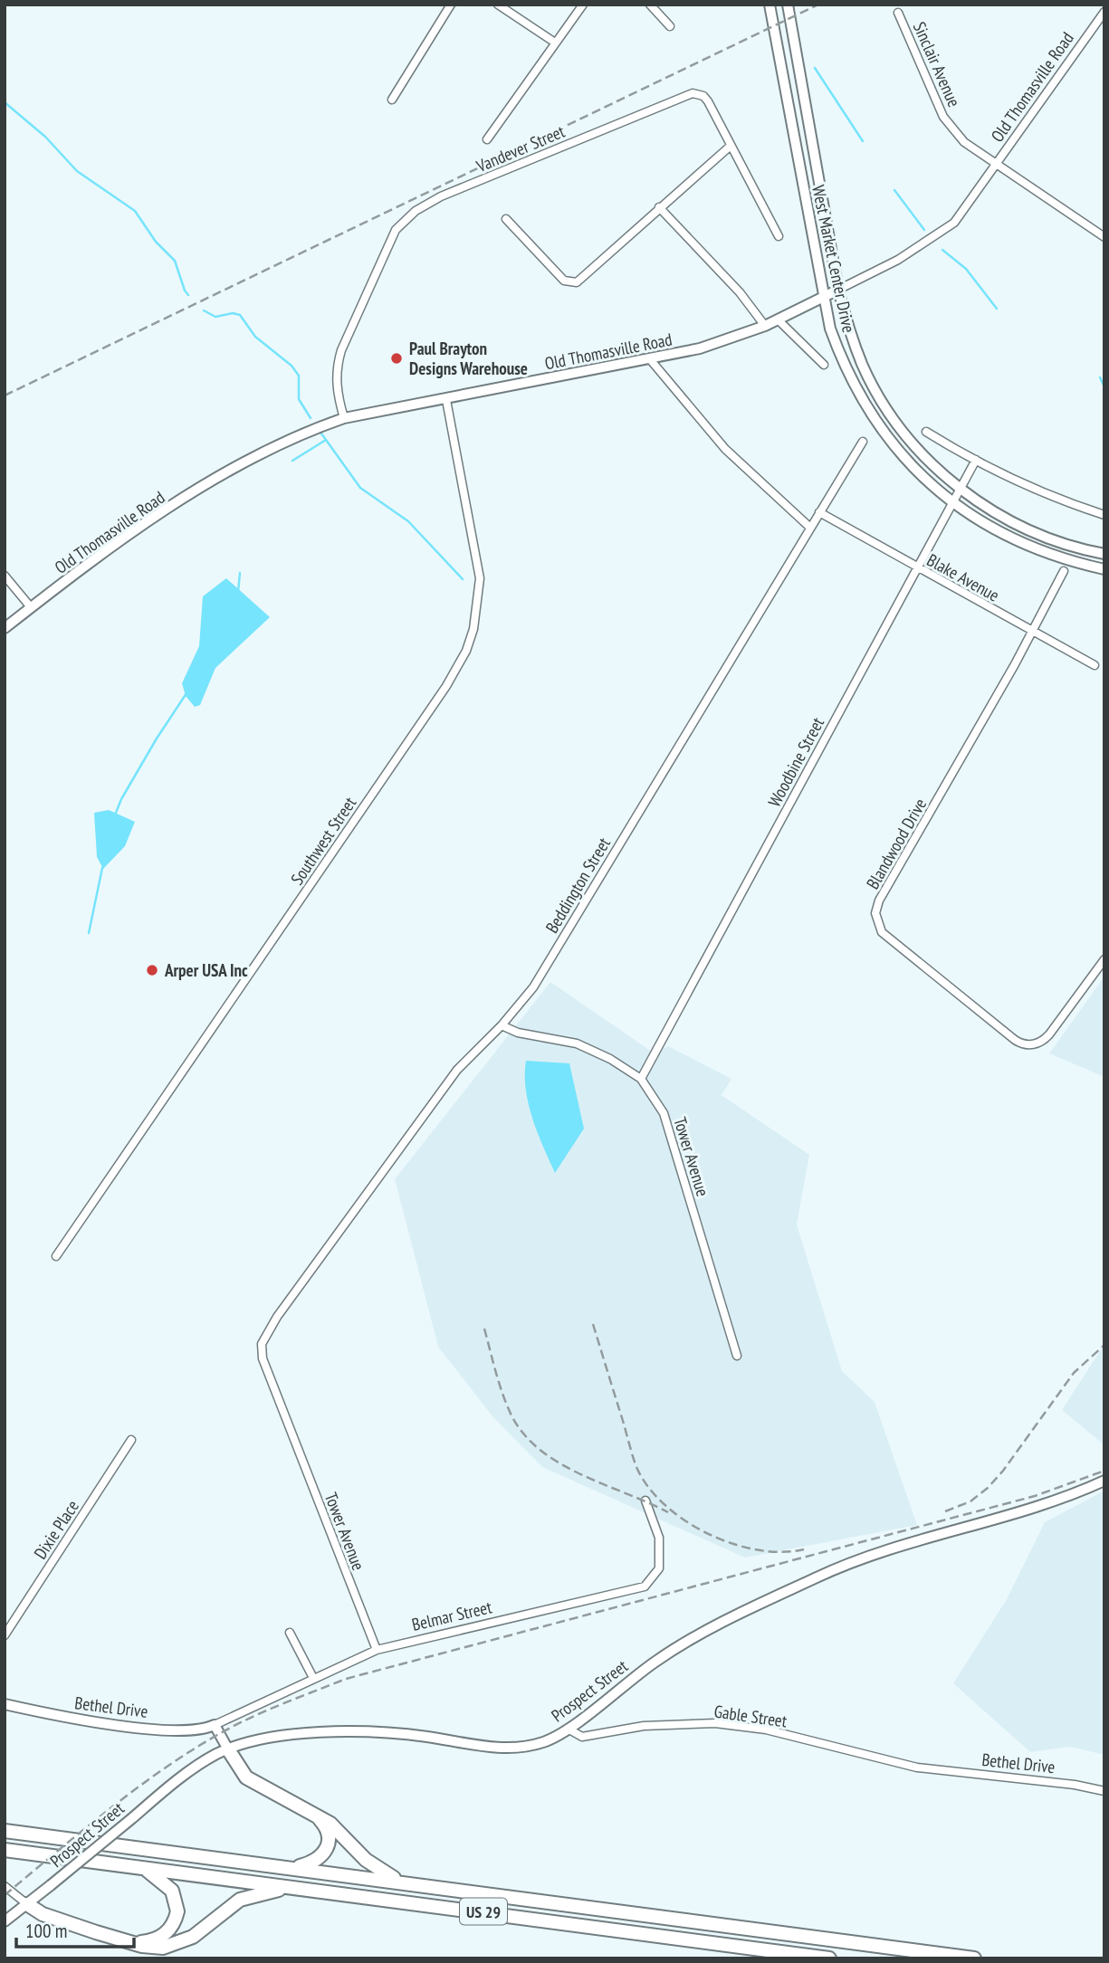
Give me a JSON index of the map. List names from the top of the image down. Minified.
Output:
{"streets":{"highway":["US 29"],"street":["Sinclair Avenue","Old Thomasville Road","Vandever Street","West Market Center Drive","Blake Avenue","Woodbine Street","Southwest Street","Blandwood Drive","Beddington Street","Tower Avenue","Dixie Place","Belmar Street","Prospect Street","Bethel Drive","Gable Street"]},"crossings":[["Sinclair Avenue","Old Thomasville Road"],["Old Thomasville Road","Vandever Street"],["Old Thomasville Road","West Market Center Drive"],["Old Thomasville Road","Southwest Street"],["West Market Center Drive","Woodbine Street"],["Blake Avenue","Woodbine Street"],["Blake Avenue","Blandwood Drive"],["Blake Avenue","Beddington Street"],["Woodbine Street","Tower Avenue"],["Beddington Street","Tower Avenue"],["Tower Avenue","Belmar Street"],["Belmar Street","Bethel Drive"],["Prospect Street","Gable Street"],["Bethel Drive","Gable Street"]],"places":["Paul Brayton Designs Warehouse","Arper USA Inc"],"scale_bar":"100 m"}
